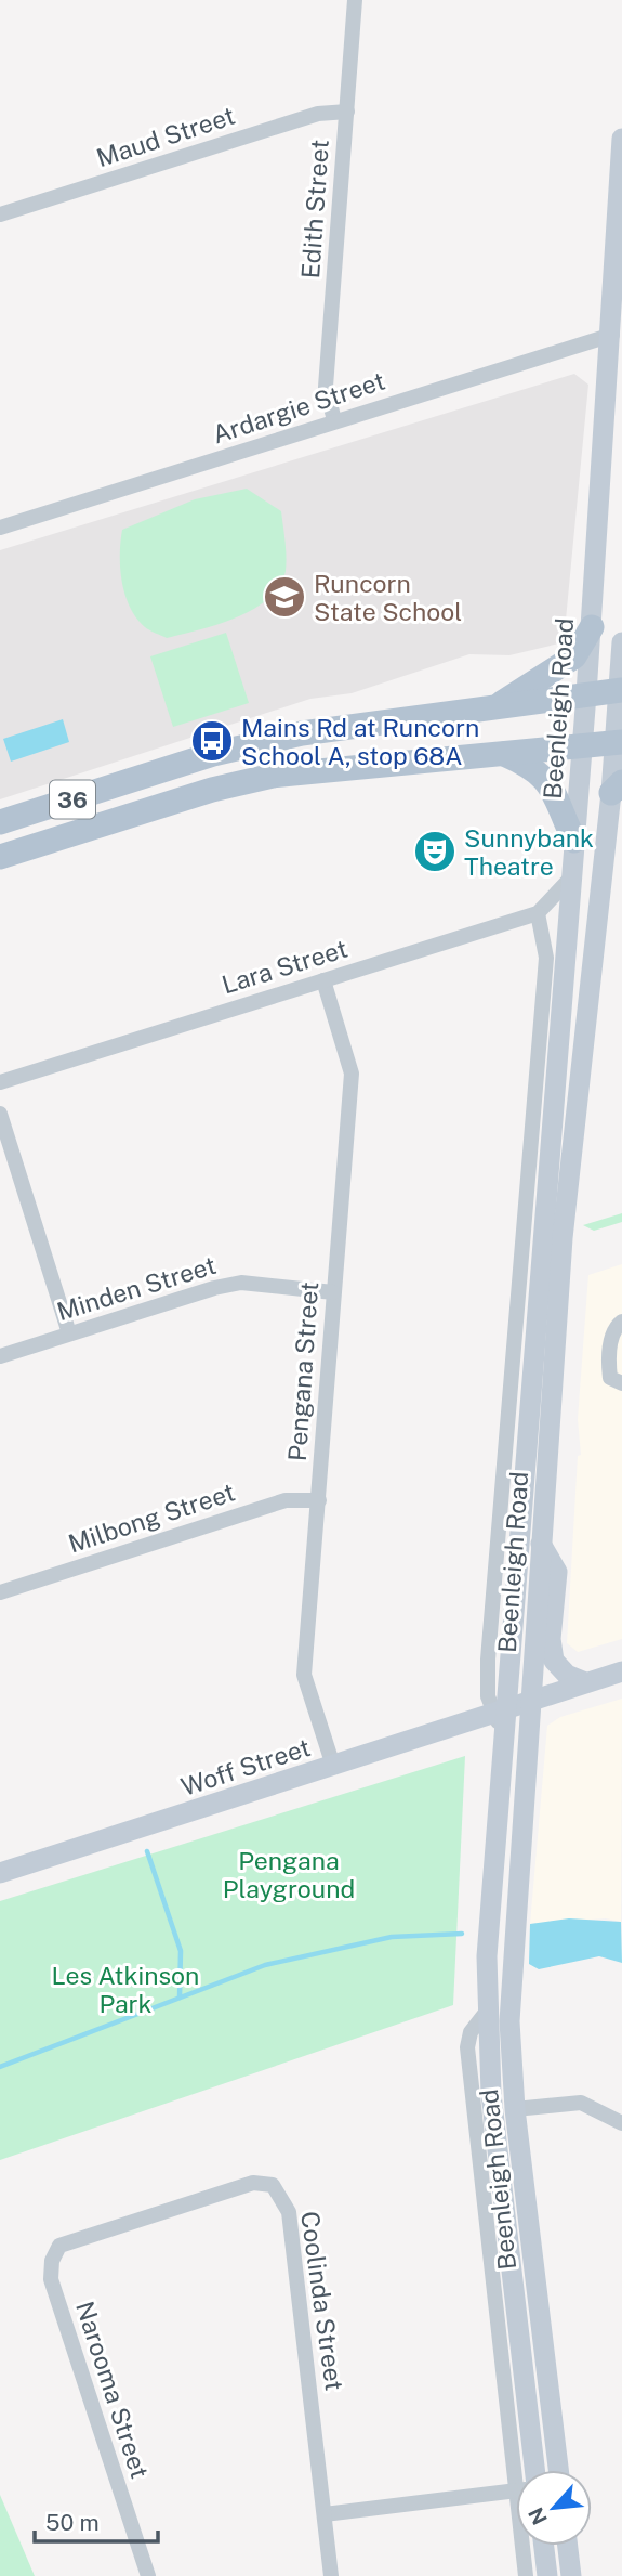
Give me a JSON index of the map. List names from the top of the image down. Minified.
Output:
{"streets":{"main road":["Beenleigh Road","36","Woff Street"],"street":["Maud Street","Edith Street","Ardargie Street","Lara Street","Minden Street","Pengana Street","Milbong Street","Coolinda Street","Narooma Street"]},"crossings":[["Maud Street","Edith Street"],["Edith Street","Ardargie Street"],["Ardargie Street","Beenleigh Road"],["Beenleigh Road","36"],["Beenleigh Road","Lara Street"],["Beenleigh Road","Woff Street"],["Lara Street","Pengana Street"],["Minden Street","Pengana Street"],["Pengana Street","Milbong Street"],["Pengana Street","Woff Street"],["Coolinda Street","Narooma Street"]],"parks":["Pengana Playground","Les Atkinson Park"],"places":{"school or university":["Runcorn State School"],"bus stop":["Mains Rd at Runcorn School A, stop 68A"],"theatre":["Sunnybank Theatre"]},"scale_bar":"50 m","north":"bottom left"}
